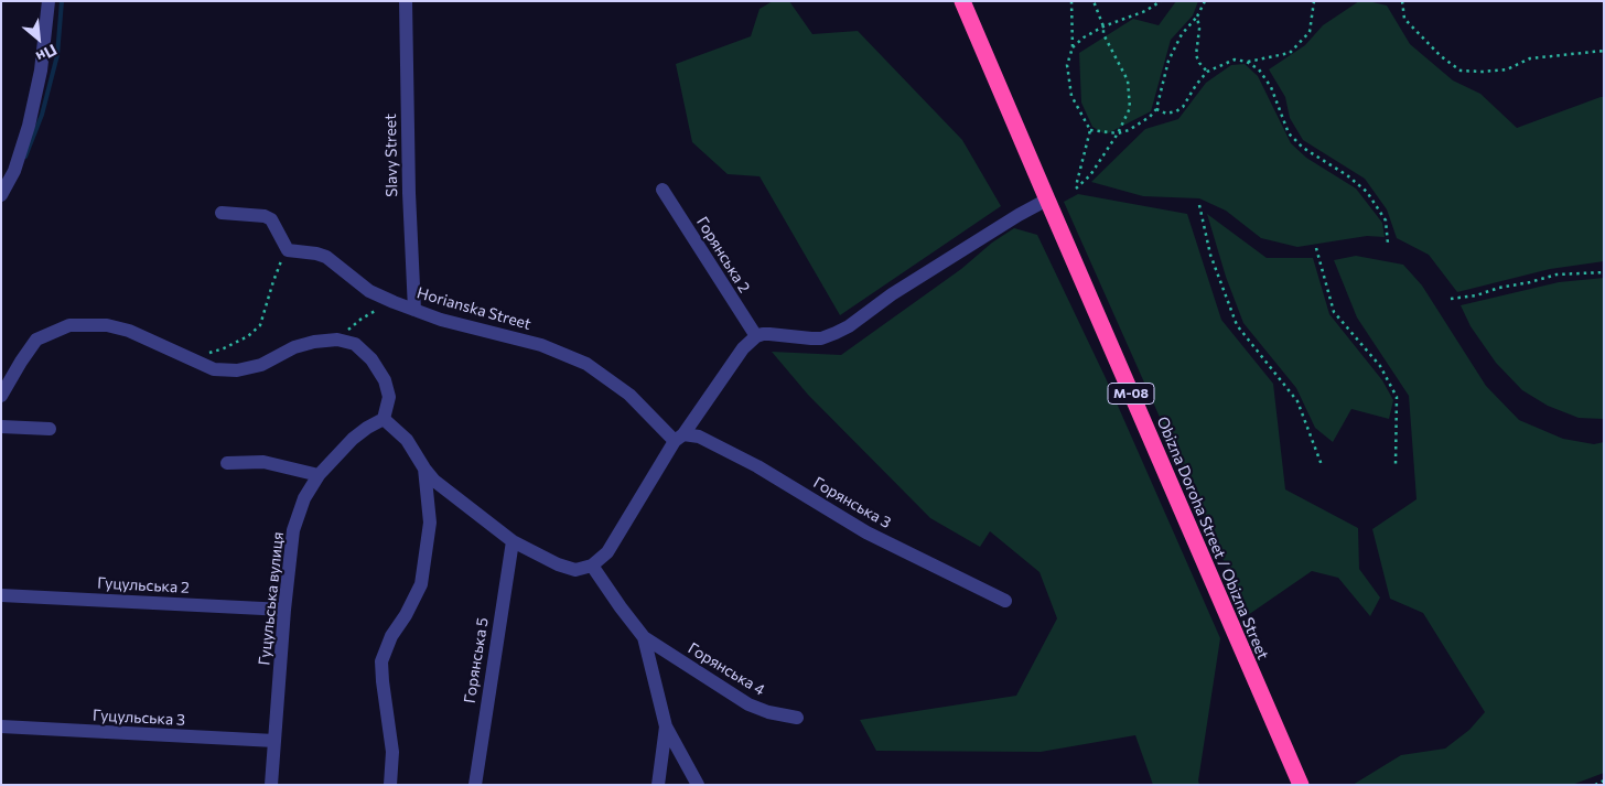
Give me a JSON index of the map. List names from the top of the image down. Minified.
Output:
{"streets":{"highway":["М-08","Obizna Doroha Street / Obizna Street"],"street":["Slavy Street","Горянська 2","Horianska Street","Горянська 3","Гуцульська 2","Гуцульська вулиця","Горянська 5","Горянська 4","Гуцульська 3"]},"crossings":[["Slavy Street","Horianska Street"],["Horianska Street","Горянська 3"],["Гуцульська 2","Гуцульська вулиця"],["Гуцульська вулиця","Гуцульська 3"]],"north":"bottom right"}
